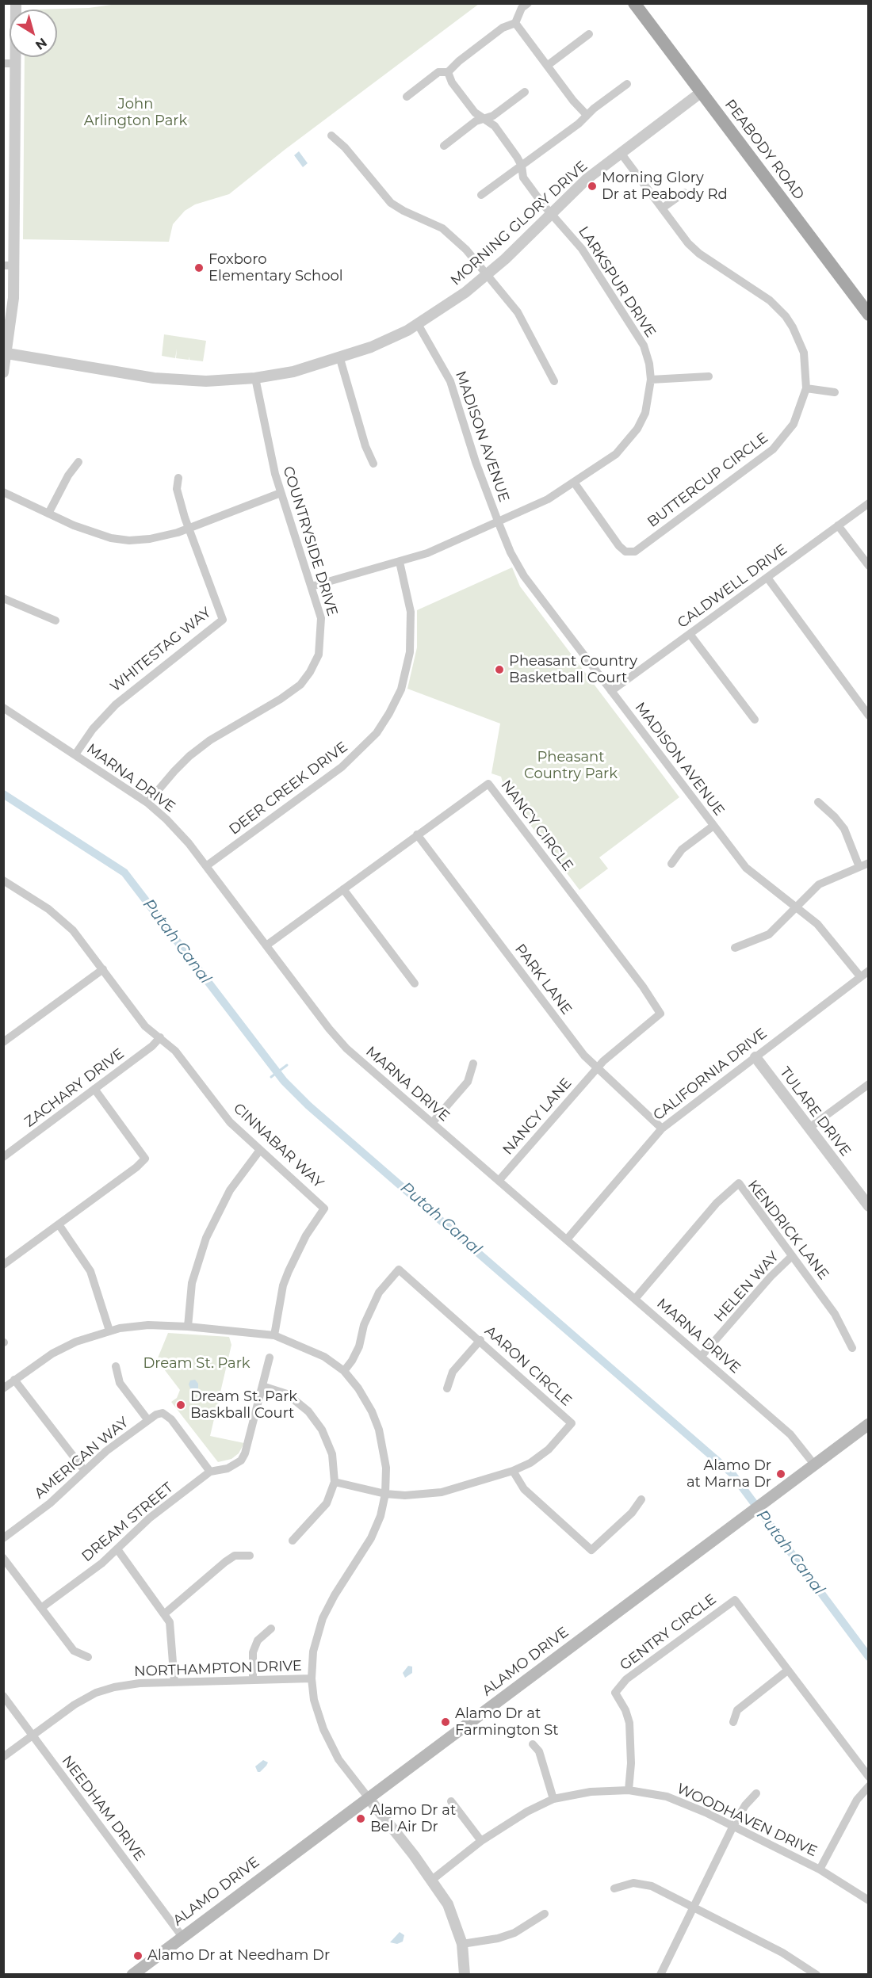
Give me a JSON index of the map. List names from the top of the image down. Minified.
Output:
{"streets":{"main road":["PEABODY ROAD","ALAMO DRIVE"],"street":["MORNING GLORY DRIVE","LARKSPUR DRIVE","MADISON AVENUE","BUTTERCUP CIRCLE","COUNTRYSIDE DRIVE","CALDWELL DRIVE","WHITESTAG WAY","MARNA DRIVE","DEER CREEK DRIVE","NANCY CIRCLE","PARK LANE","CALIFORNIA DRIVE","ZACHARY DRIVE","TULARE DRIVE","NANCY LANE","CINNABAR WAY","KENDRICK LANE","HELEN WAY","AARON CIRCLE","AMERICAN WAY","DREAM STREET","GENTRY CIRCLE","NORTHAMPTON DRIVE","NEEDHAM DRIVE","WOODHAVEN DRIVE"]},"crossings":[["PEABODY ROAD","MORNING GLORY DRIVE"],["MORNING GLORY DRIVE","LARKSPUR DRIVE"],["MORNING GLORY DRIVE","MADISON AVENUE"],["MORNING GLORY DRIVE","BUTTERCUP CIRCLE"],["MORNING GLORY DRIVE","COUNTRYSIDE DRIVE"],["LARKSPUR DRIVE","MADISON AVENUE"],["LARKSPUR DRIVE","BUTTERCUP CIRCLE"],["LARKSPUR DRIVE","COUNTRYSIDE DRIVE"],["LARKSPUR DRIVE","DEER CREEK DRIVE"],["MADISON AVENUE","CALDWELL DRIVE"],["MADISON AVENUE","CALIFORNIA DRIVE"],["COUNTRYSIDE DRIVE","MARNA DRIVE"],["WHITESTAG WAY","MARNA DRIVE"],["MARNA DRIVE","DEER CREEK DRIVE"],["MARNA DRIVE","NANCY CIRCLE"],["MARNA DRIVE","CALIFORNIA DRIVE"],["MARNA DRIVE","NANCY LANE"],["MARNA DRIVE","KENDRICK LANE"],["MARNA DRIVE","HELEN WAY"],["MARNA DRIVE","ALAMO DRIVE"],["NANCY CIRCLE","PARK LANE"],["NANCY CIRCLE","NANCY LANE"],["PARK LANE","CALIFORNIA DRIVE"],["PARK LANE","NANCY LANE"],["CALIFORNIA DRIVE","TULARE DRIVE"],["ZACHARY DRIVE","CINNABAR WAY"],["KENDRICK LANE","HELEN WAY"],["AMERICAN WAY","DREAM STREET"],["GENTRY CIRCLE","WOODHAVEN DRIVE"],["ALAMO DRIVE","NEEDHAM DRIVE"],["NORTHAMPTON DRIVE","NEEDHAM DRIVE"]],"water":["Putah Canal"],"parks":["John Arlington Park","Pheasant Country Park","Dream St. Park"],"places":["Morning Glory Dr at Peabody Rd","Foxboro Elementary School","Pheasant Country Basketball Court","Dream St. Park Baskball Court","Alamo Dr at Marna Dr","Alamo Dr at Farmington St","Alamo Dr at Bel Air Dr","Alamo Dr at Needham Dr"],"north":"bottom right"}
